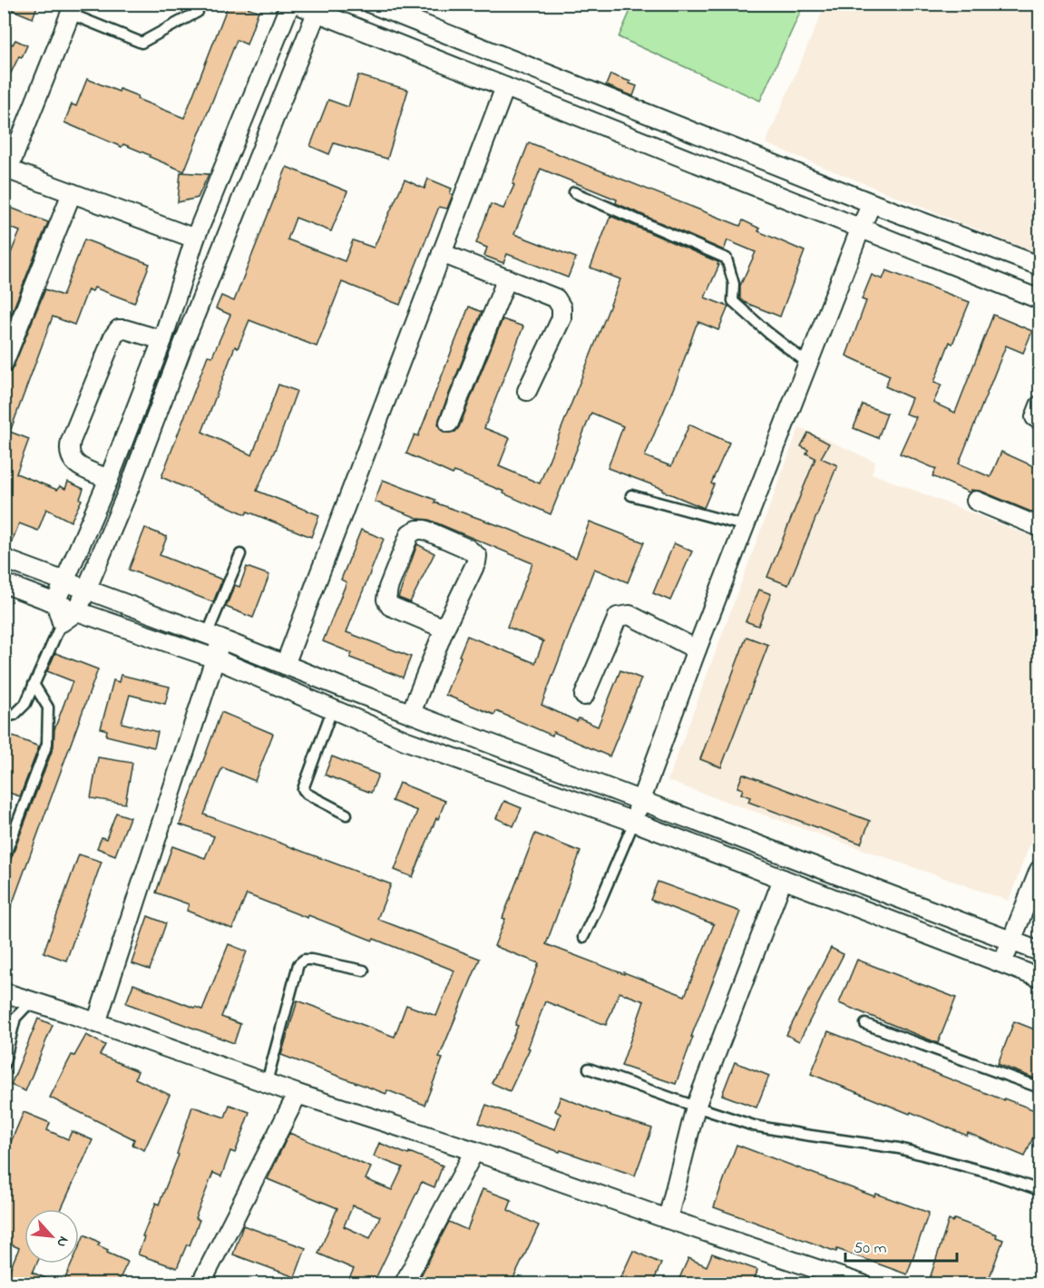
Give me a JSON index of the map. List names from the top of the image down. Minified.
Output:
{"scale_bar":"50 m","north":"bottom right"}
